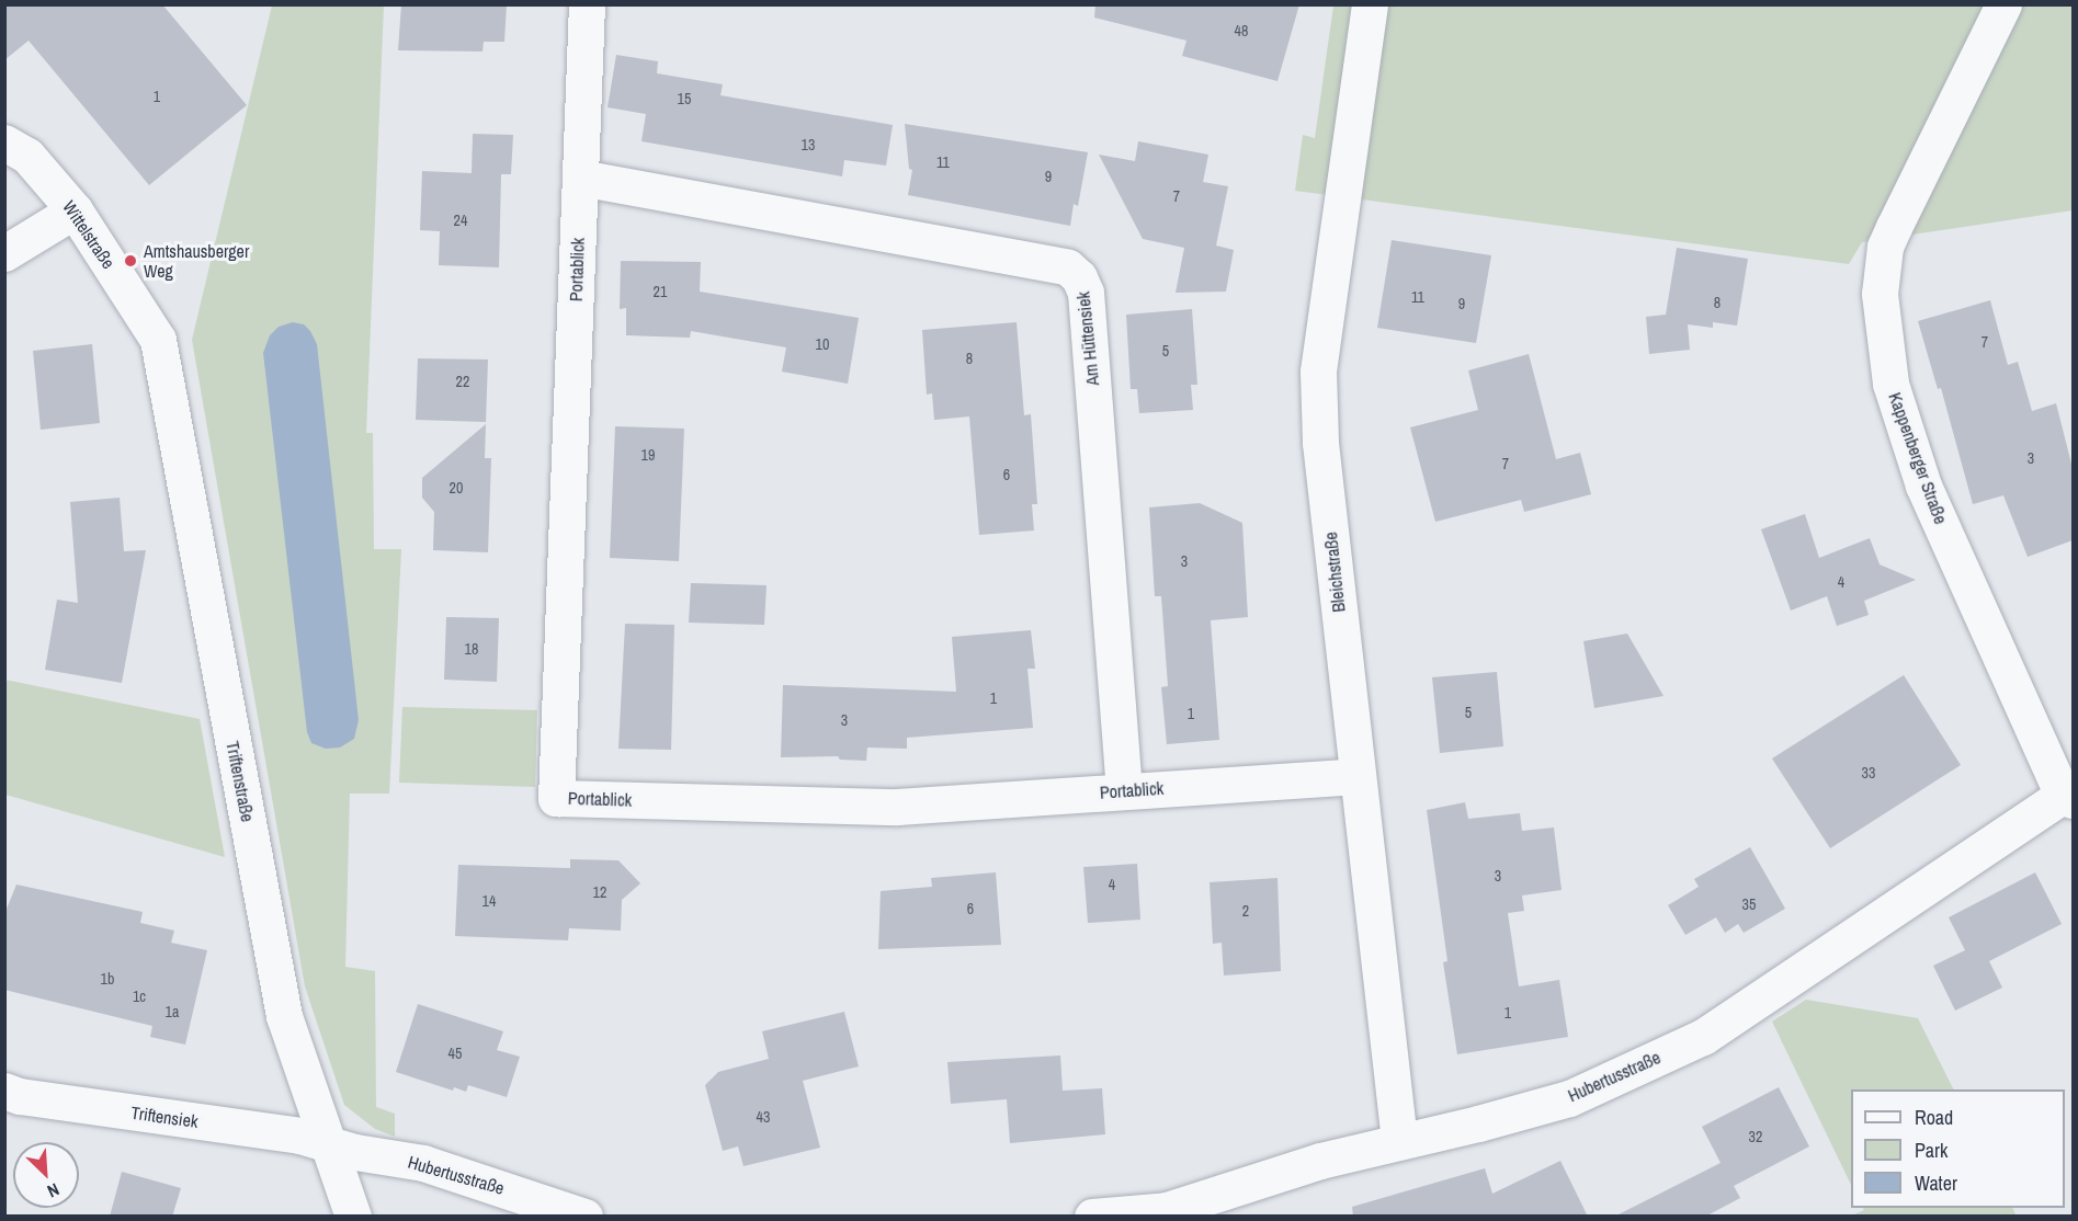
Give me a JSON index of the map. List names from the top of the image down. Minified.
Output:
{"streets":{"street":["Wittelstraße","Portablick","Am Hüttensiek","Kappenberger Straße","Bleichstraße","Triftenstraße","Hubertusstraße","Triftensiek"]},"crossings":[["Wittelstraße","Triftenstraße"],["Portablick","Am Hüttensiek"],["Portablick","Bleichstraße"],["Kappenberger Straße","Hubertusstraße"],["Bleichstraße","Hubertusstraße"],["Triftenstraße","Hubertusstraße"],["Triftenstraße","Triftensiek"],["Hubertusstraße","Triftensiek"]],"places":["Amtshausberger Weg"],"house_numbers":["48","1","15","13","11","9","7","24","21","11","8","9","7","10","5","8","22","19","3","7","6","20","3","4","18","1","5","1","3","33","3","4","12","14","35","6","2","1b","1c","1a","1","45","43","32"],"legend":["Road","Park","Water"],"north":"bottom right"}
